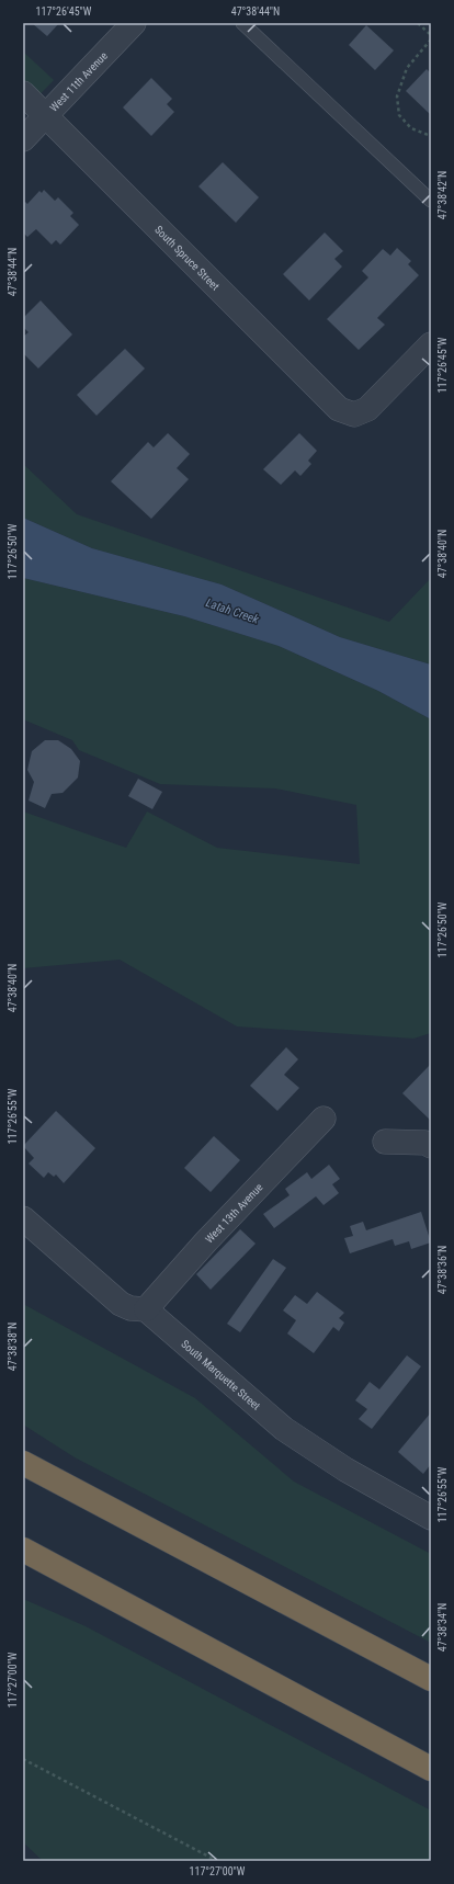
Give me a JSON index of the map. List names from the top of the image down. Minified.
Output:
{"streets":{"street":["West 11th Avenue","South Spruce Street","West 13th Avenue","South Marquette Street"]},"crossings":[["West 11th Avenue","South Spruce Street"],["West 13th Avenue","South Marquette Street"]],"water":["Latah Creek"],"coordinates":["117°26'45\"W","47°38'44\"N","47°38'42\"N","117°26'50\"W","47°38'40\"N","117°26'55\"W","47°38'36\"N","47°38'38\"N","47°38'34\"N","117°27'00\"W"]}
